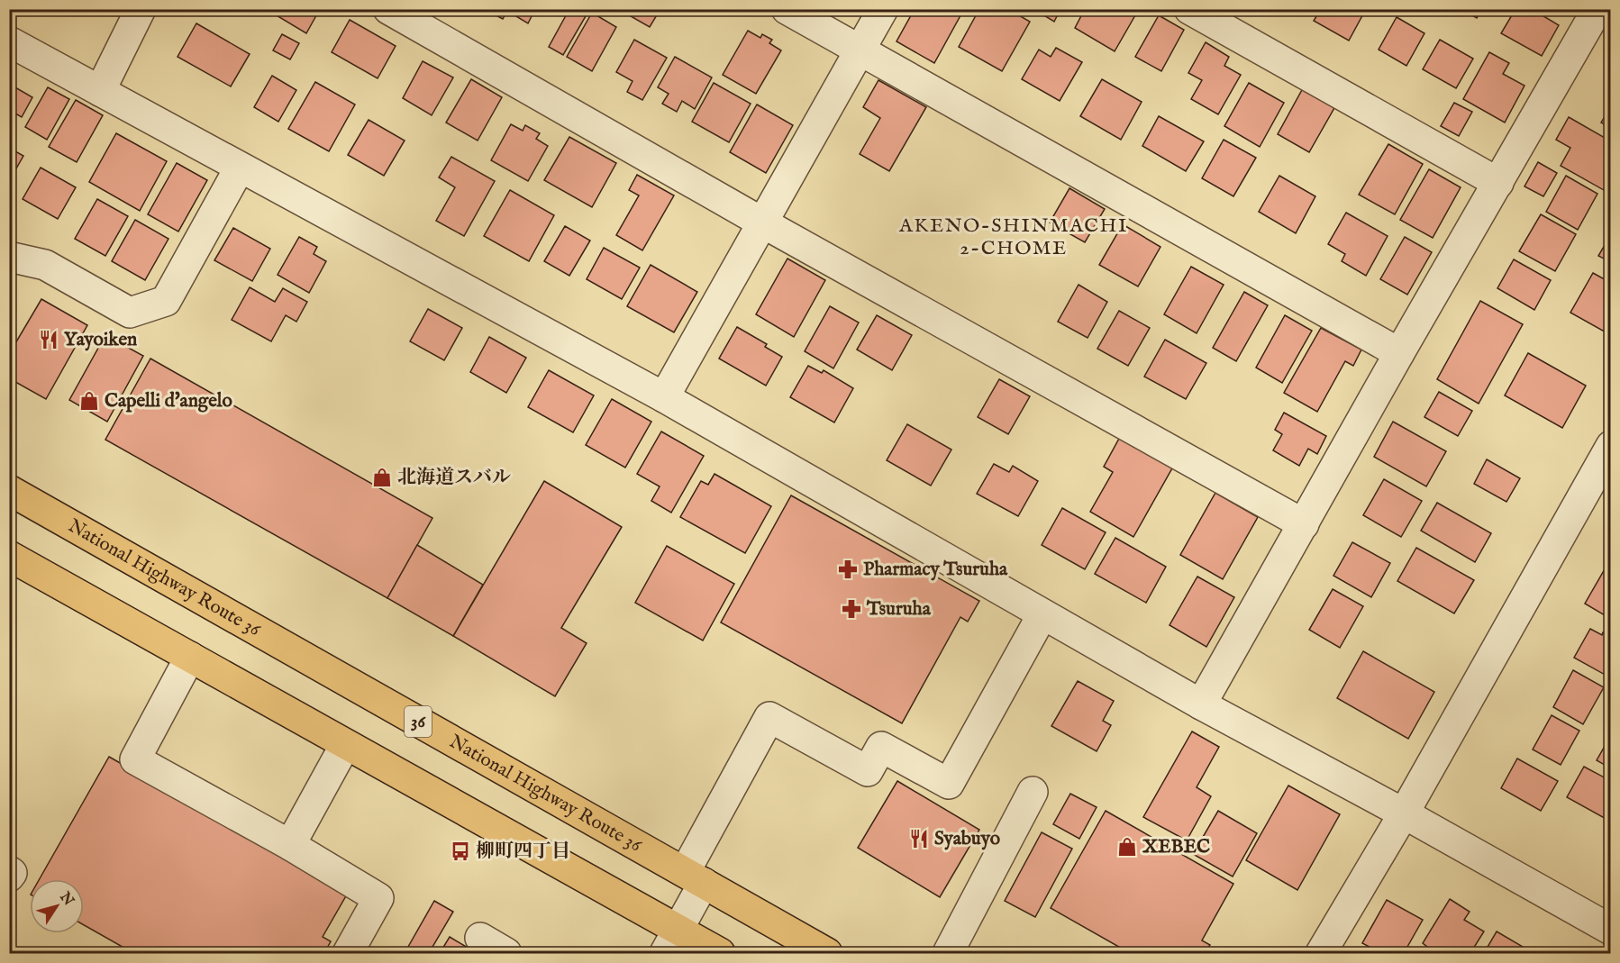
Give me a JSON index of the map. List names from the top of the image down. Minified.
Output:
{"streets":{"highway":["National Highway Route 36","36"]},"districts":["AKENO-SHINMACHI 2-CHOME"],"places":{"restaurant":["Yayoiken","Syabuyo"],"shop":["Capelli d'angelo","北海道スバル","XEBEC"],"pharmacy":["Pharmacy Tsuruha","Tsuruha"],"bus stop":["柳町四丁目"]},"north":"top right"}
